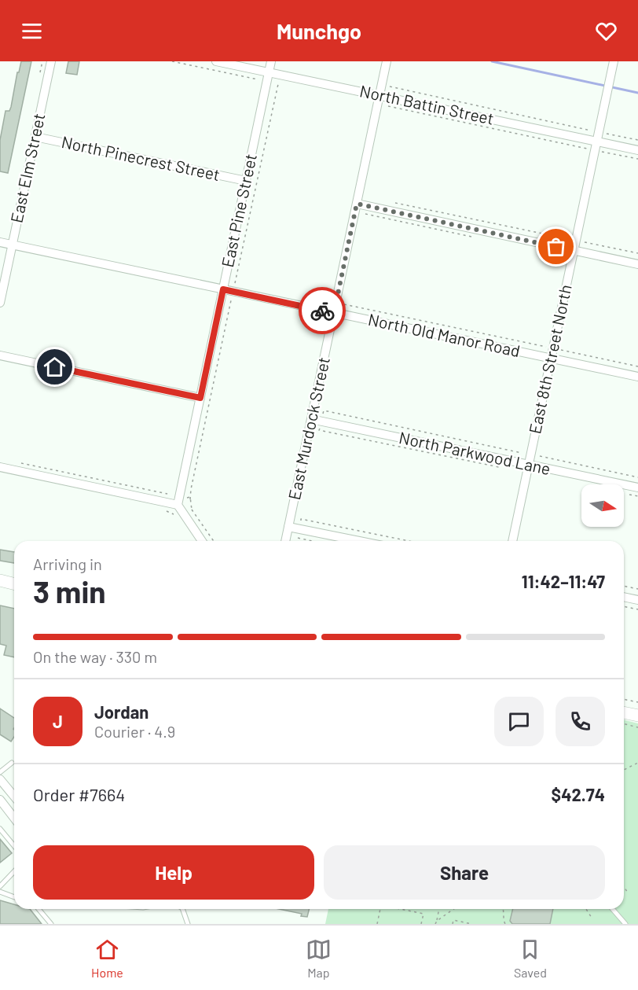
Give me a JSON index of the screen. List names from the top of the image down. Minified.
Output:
{"streets":{"street":["North Battin Street","North Pinecrest Street","East Elm Street","East Pine Street","North Old Manor Road","East 8th Street North","East Murdock Street","North Parkwood Lane"]},"crossings":[["North Battin Street","East Pine Street"],["North Battin Street","East 8th Street North"],["North Battin Street","East Murdock Street"],["North Pinecrest Street","East Elm Street"],["North Pinecrest Street","East Pine Street"],["East Elm Street","North Old Manor Road"],["East Pine Street","North Old Manor Road"],["North Old Manor Road","East 8th Street North"],["North Old Manor Road","East Murdock Street"],["East 8th Street North","North Parkwood Lane"],["East Murdock Street","North Parkwood Lane"]],"north":"right","page":{"header":"Munchgo","heading":["3 min","Arriving in","11:42–11:47"],"panel":["Jordan","Courier · 4.9","Order #7664","$42.74"],"bar":"On the way · 330 m","round":"J","buttons":["Help","Share"],"tabs":["Home","Map","Saved"]}}
